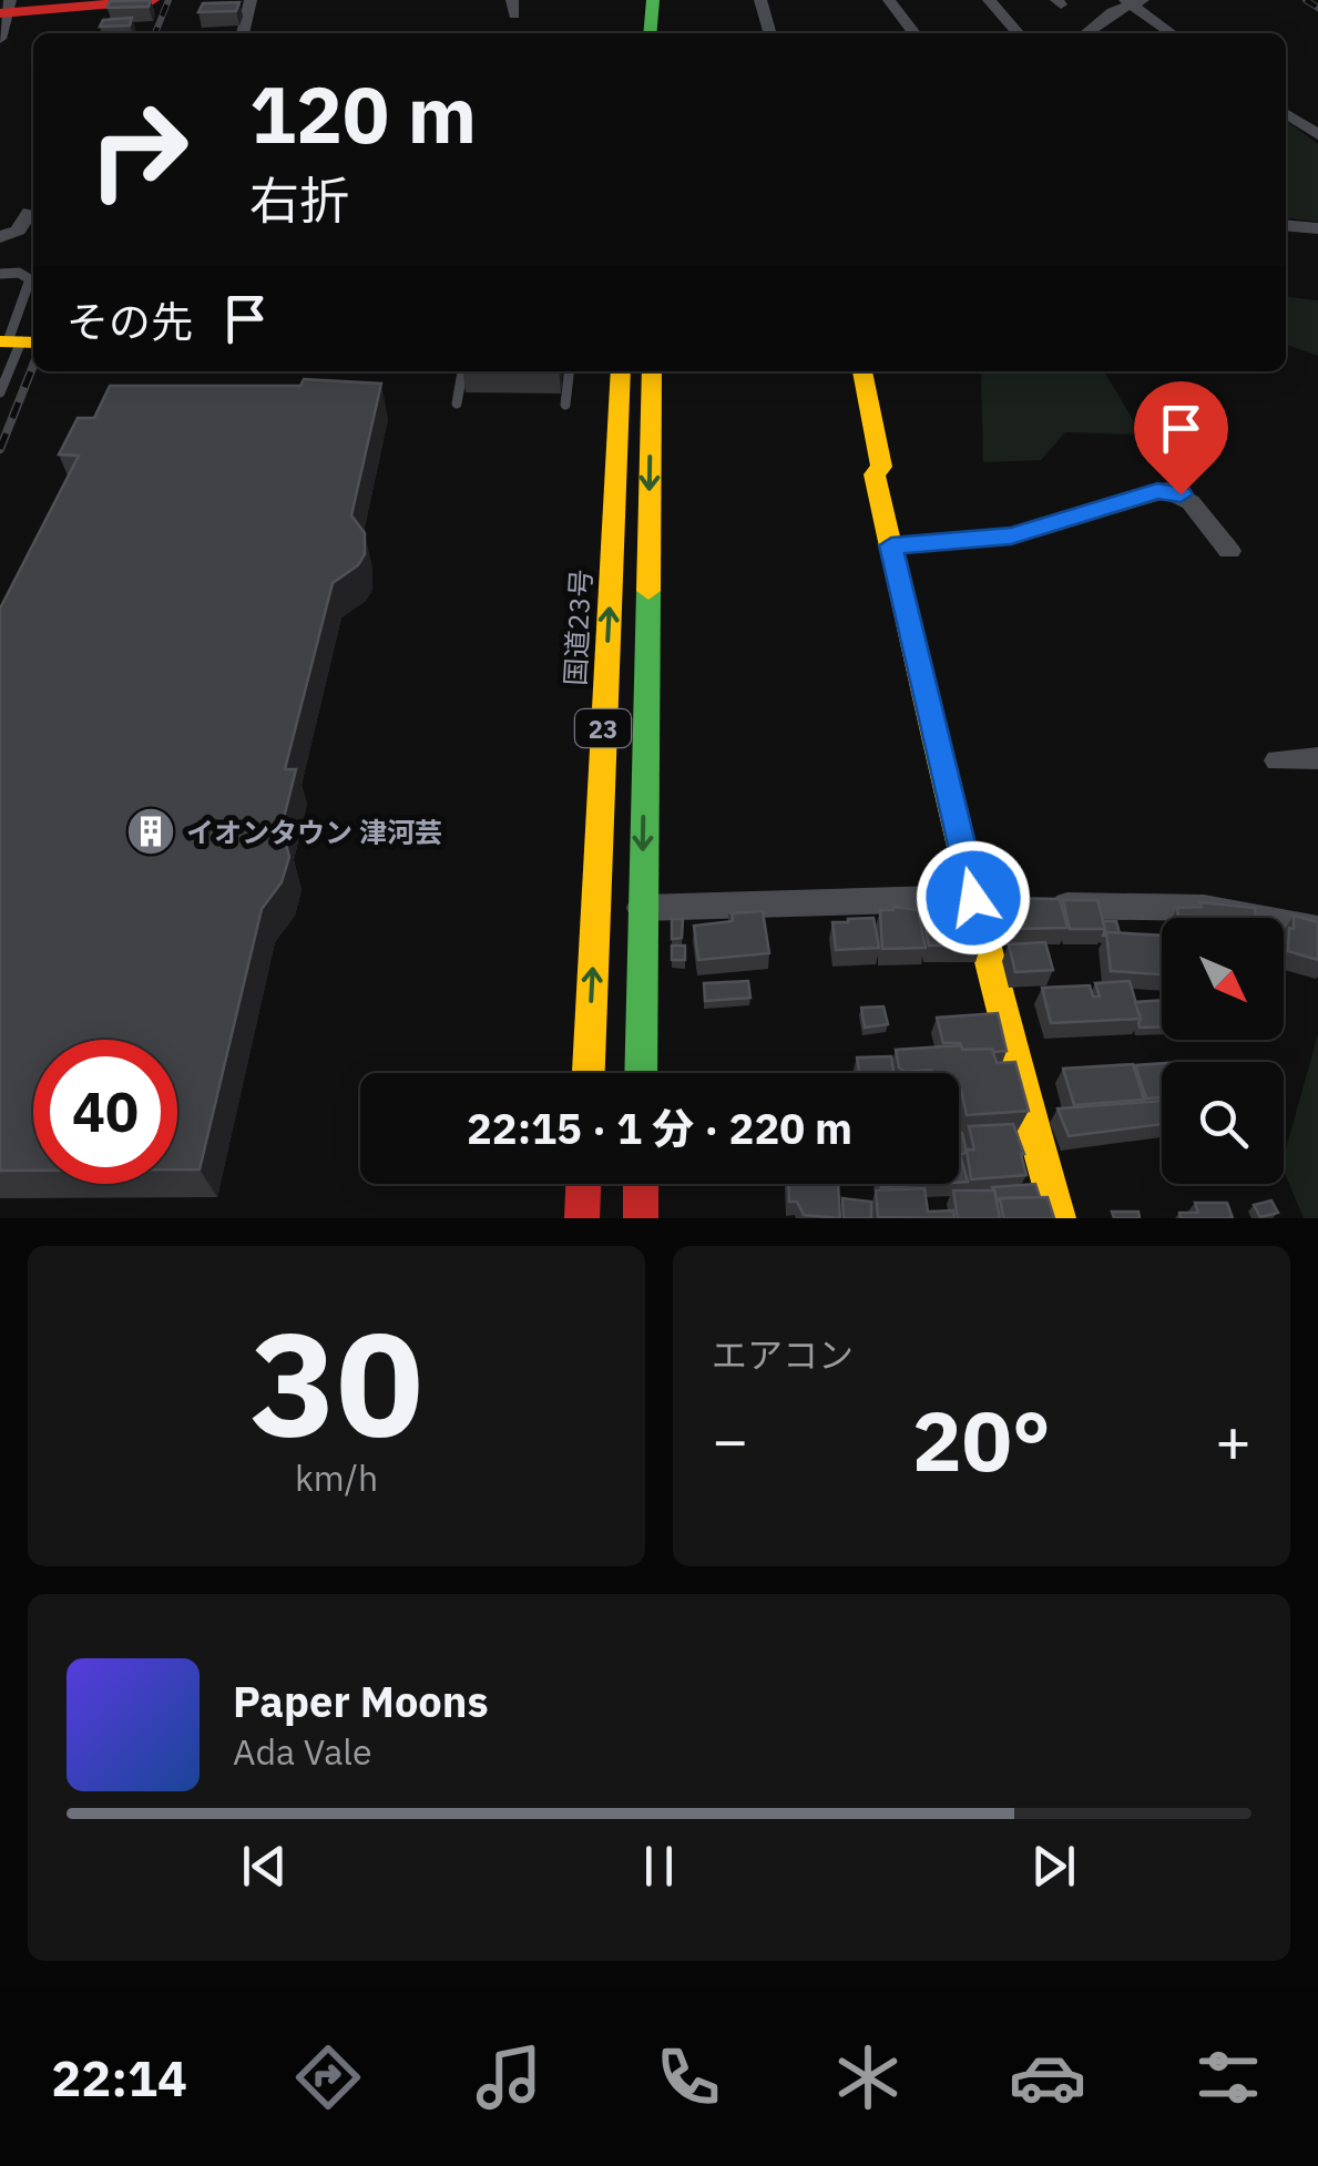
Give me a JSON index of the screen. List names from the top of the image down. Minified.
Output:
{"streets":{"main road":["国道23号","23"]},"places":{"building":["イオンタウン 津河芸"]},"north":"bottom right","page":{"turn":["120 m","右折"],"then":"その先","limit":"40","trip":"22:15 · 1 分 · 220 m","tile":[["30","km/h"],"エアコン"],"heat":["−","20°","+"],"song":["Paper Moons","Ada Vale"],"tabs":"22:14"}}
